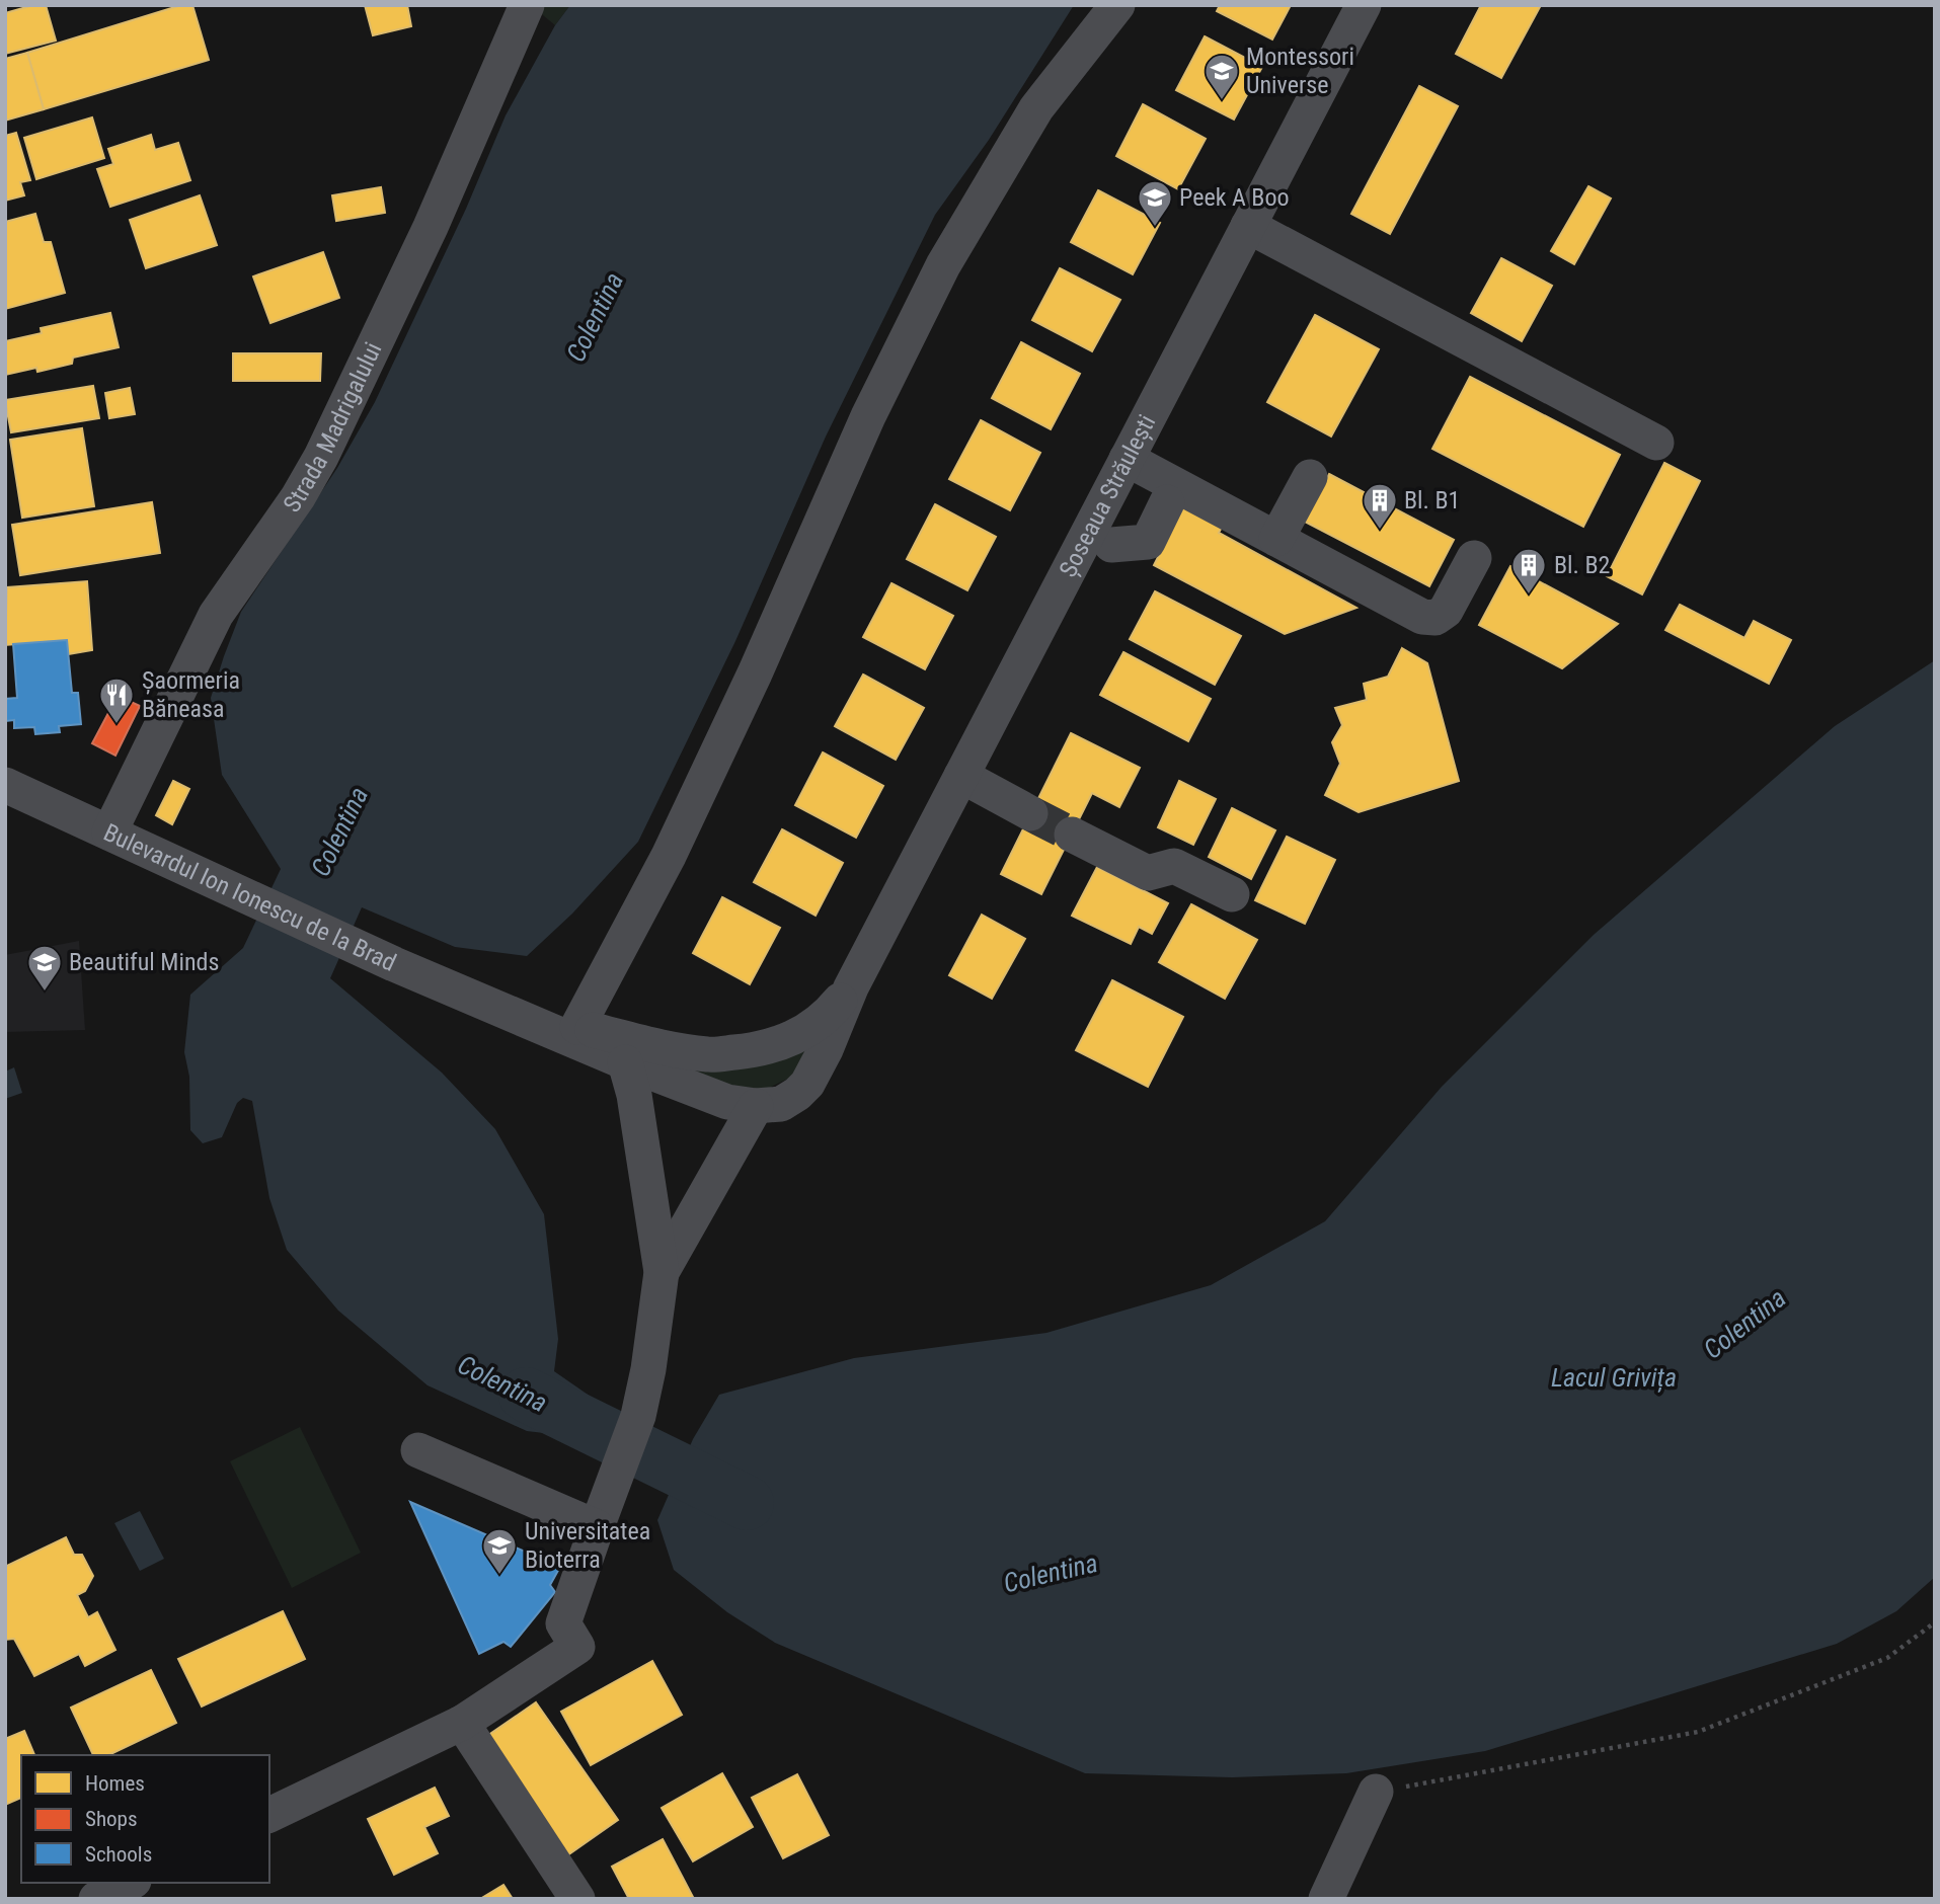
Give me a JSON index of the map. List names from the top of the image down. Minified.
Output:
{"streets":{"street":["Strada Madrigalului","Șoseaua Străulești","Bulevardul Ion Ionescu de la Brad"]},"crossings":[["Strada Madrigalului","Bulevardul Ion Ionescu de la Brad"],["Șoseaua Străulești","Bulevardul Ion Ionescu de la Brad"]],"water":["Colentina","Lacul Grivița"],"places":{"school or university":["Montessori Universe","Peek A Boo","Beautiful Minds","Universitatea Bioterra"],"building":["Bl. B1","Bl. B2"],"restaurant":["Șaormeria Băneasa"]},"legend":["Homes","Shops","Schools"]}
